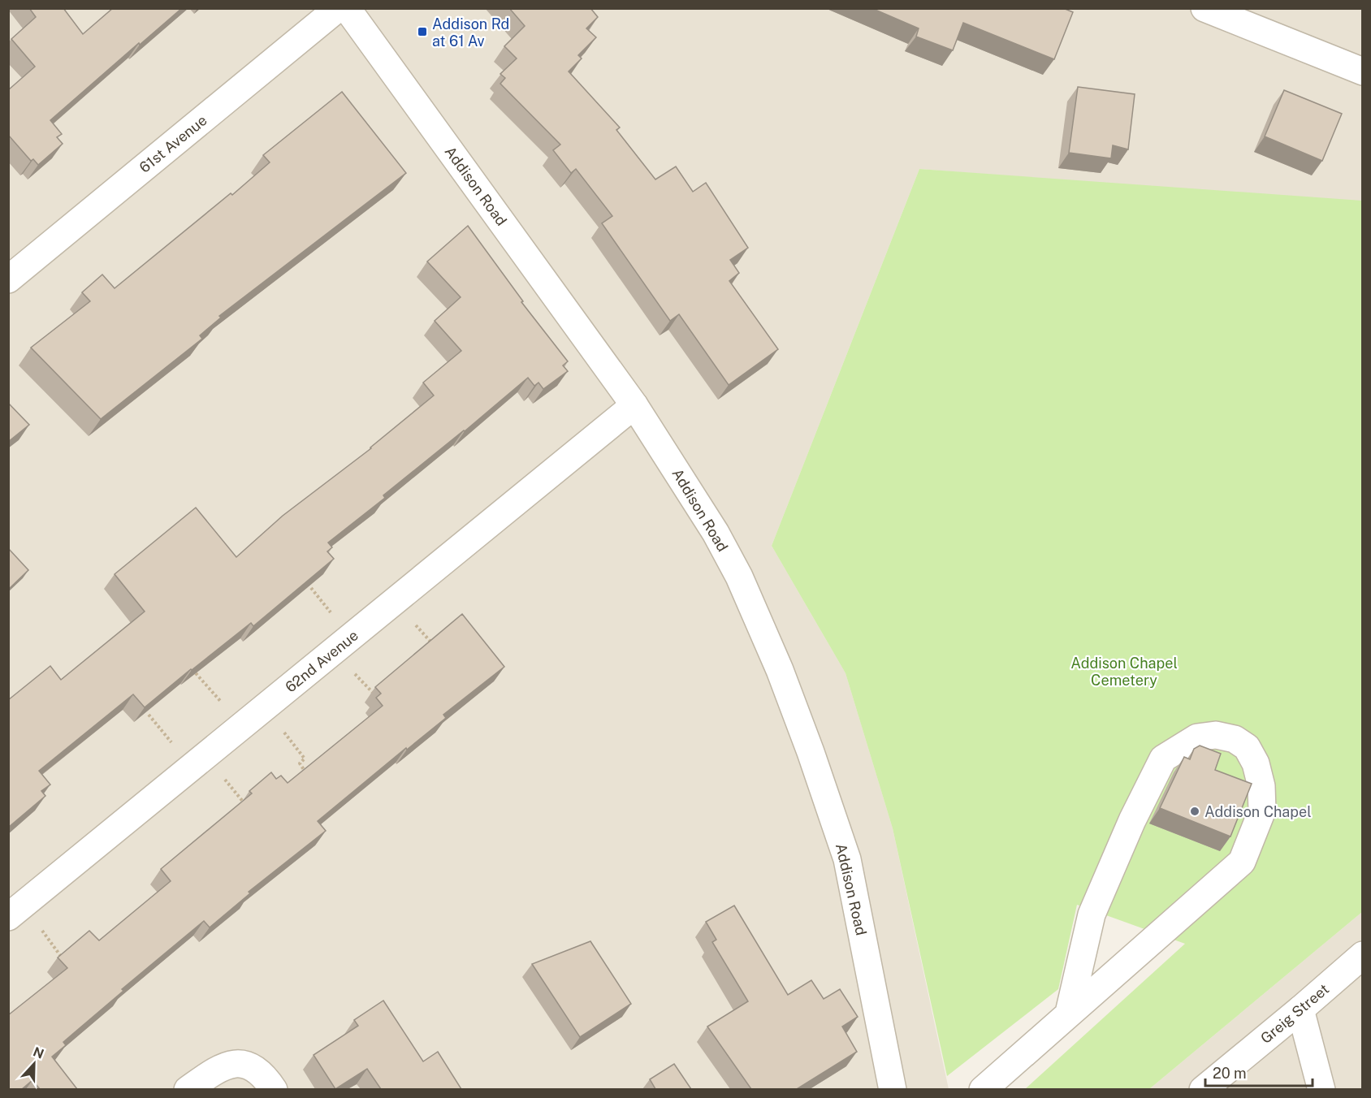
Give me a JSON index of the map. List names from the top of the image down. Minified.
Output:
{"streets":{"street":["61st Avenue","Addison Road","62nd Avenue","Greig Street"]},"crossings":[["Addison Road","62nd Avenue"]],"parks":["Addison Chapel Cemetery"],"places":{"transit":["Addison Rd at 61 Av"],"other":["Addison Chapel"]},"scale_bar":"20 m","north":"top"}
